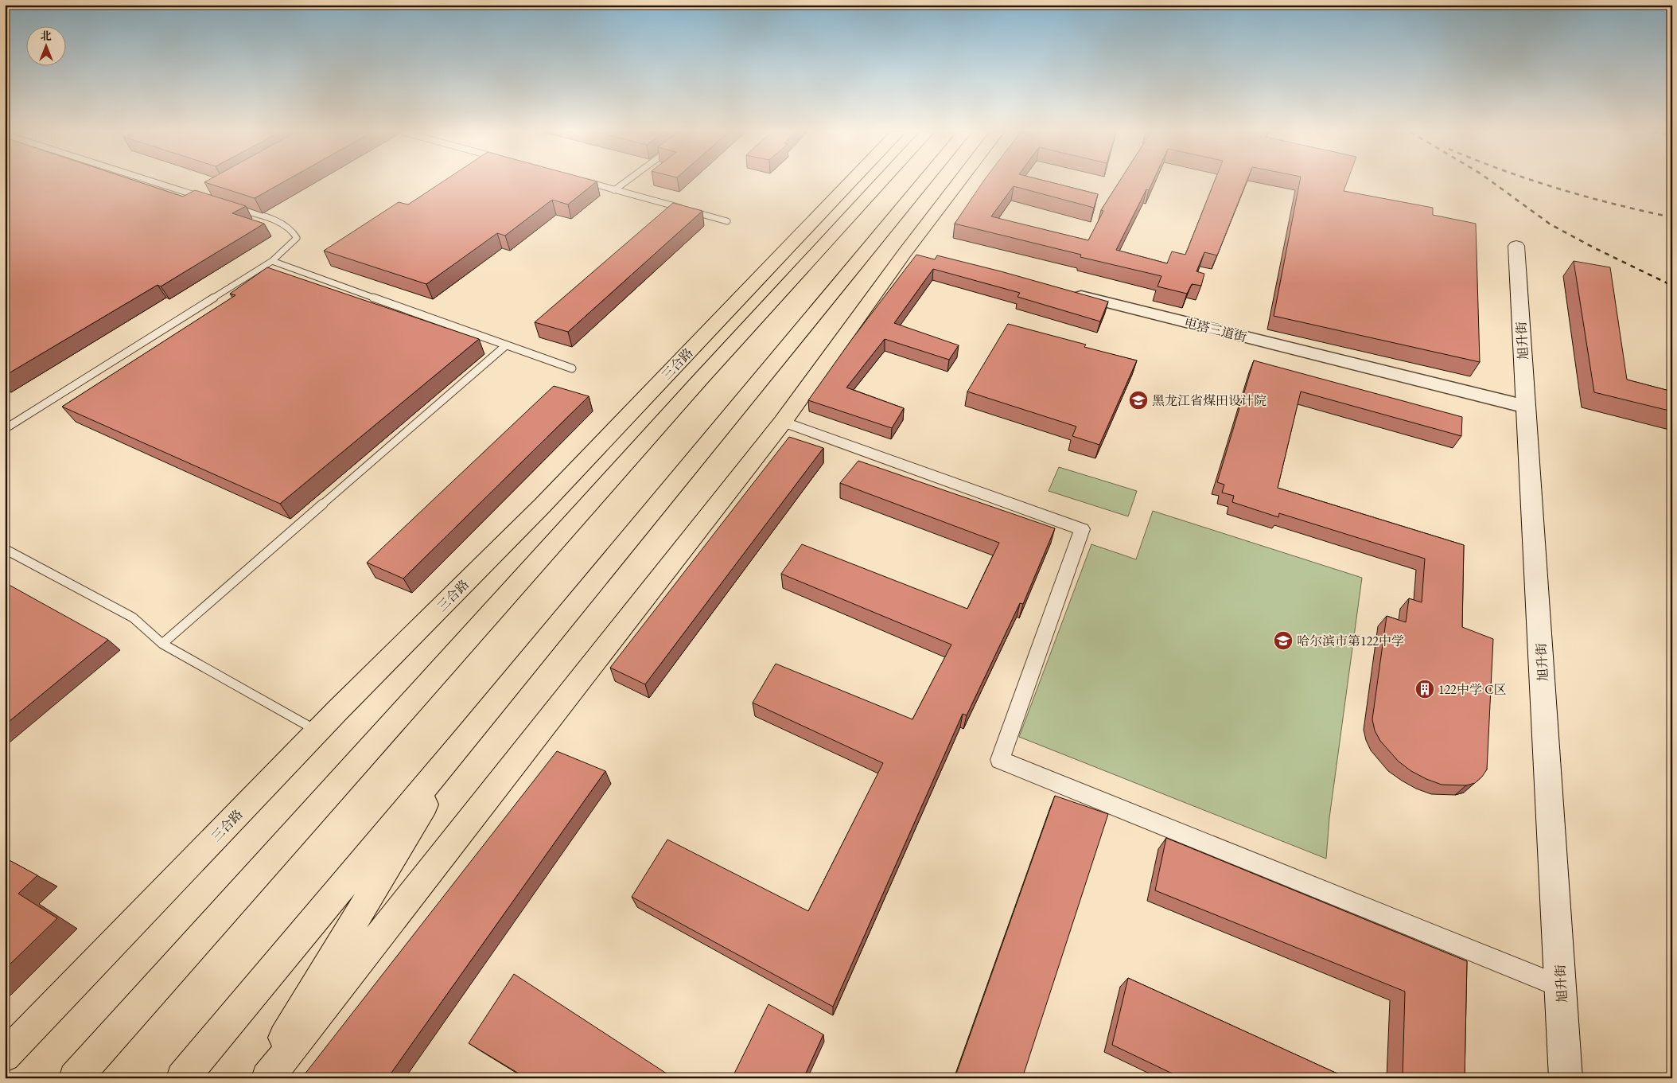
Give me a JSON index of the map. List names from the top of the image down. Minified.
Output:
{"streets":{"highway":["三合路"],"main road":["旭升街"],"street":["电塔三道街"]},"crossings":[["电塔三道街","旭升街"]],"places":{"school or university":["黑龙江省煤田设计院","哈尔滨市第122中学"],"building":["122中学 C区"]},"north":"top"}
